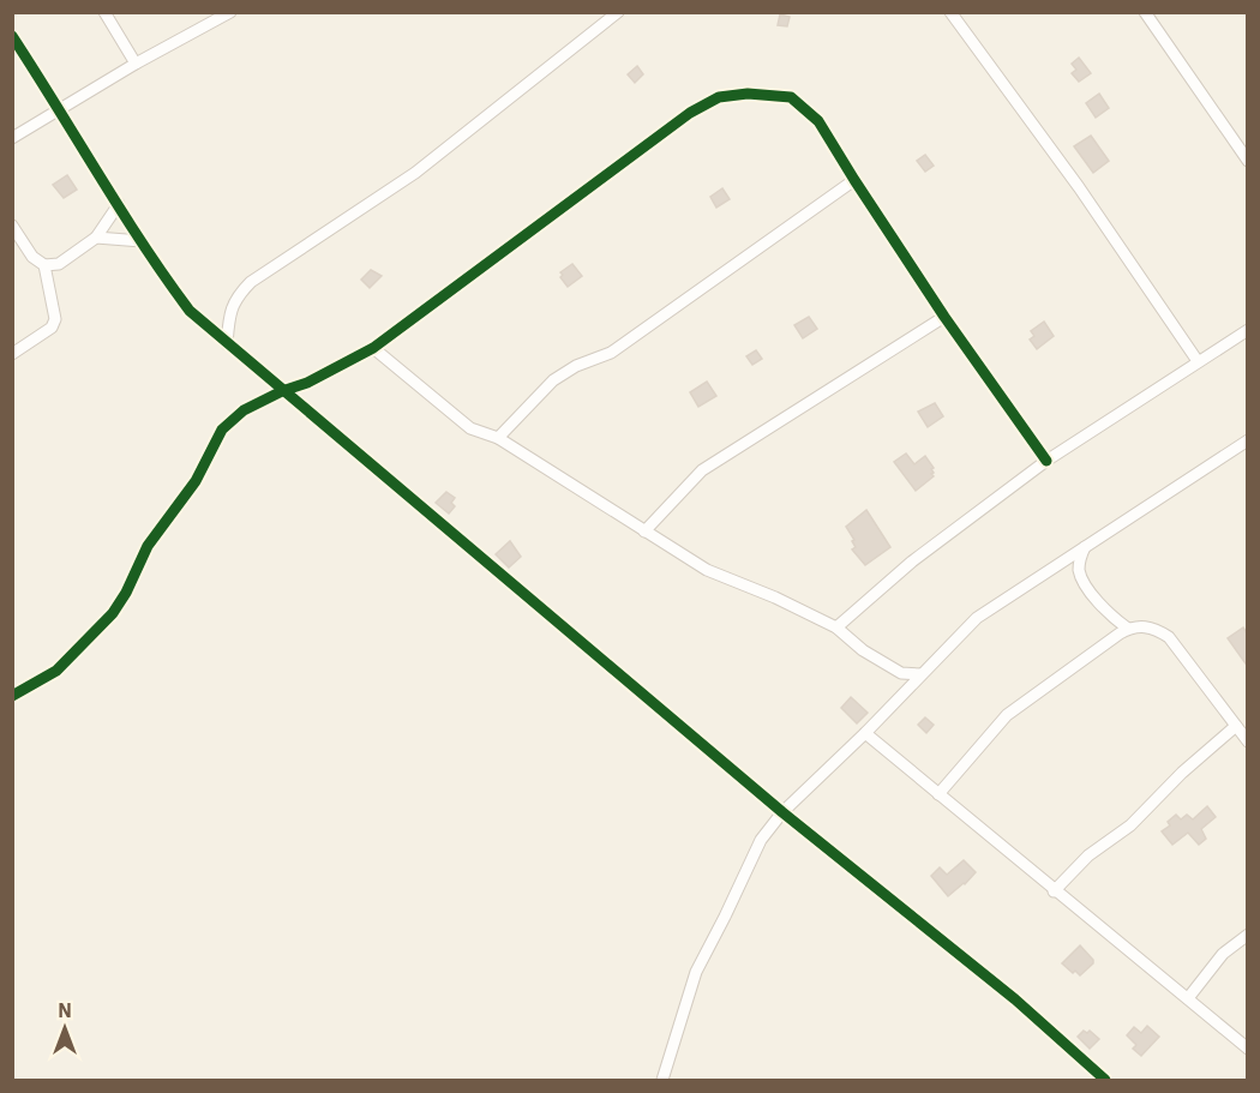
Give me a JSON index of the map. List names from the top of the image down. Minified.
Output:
{"north":"top"}
